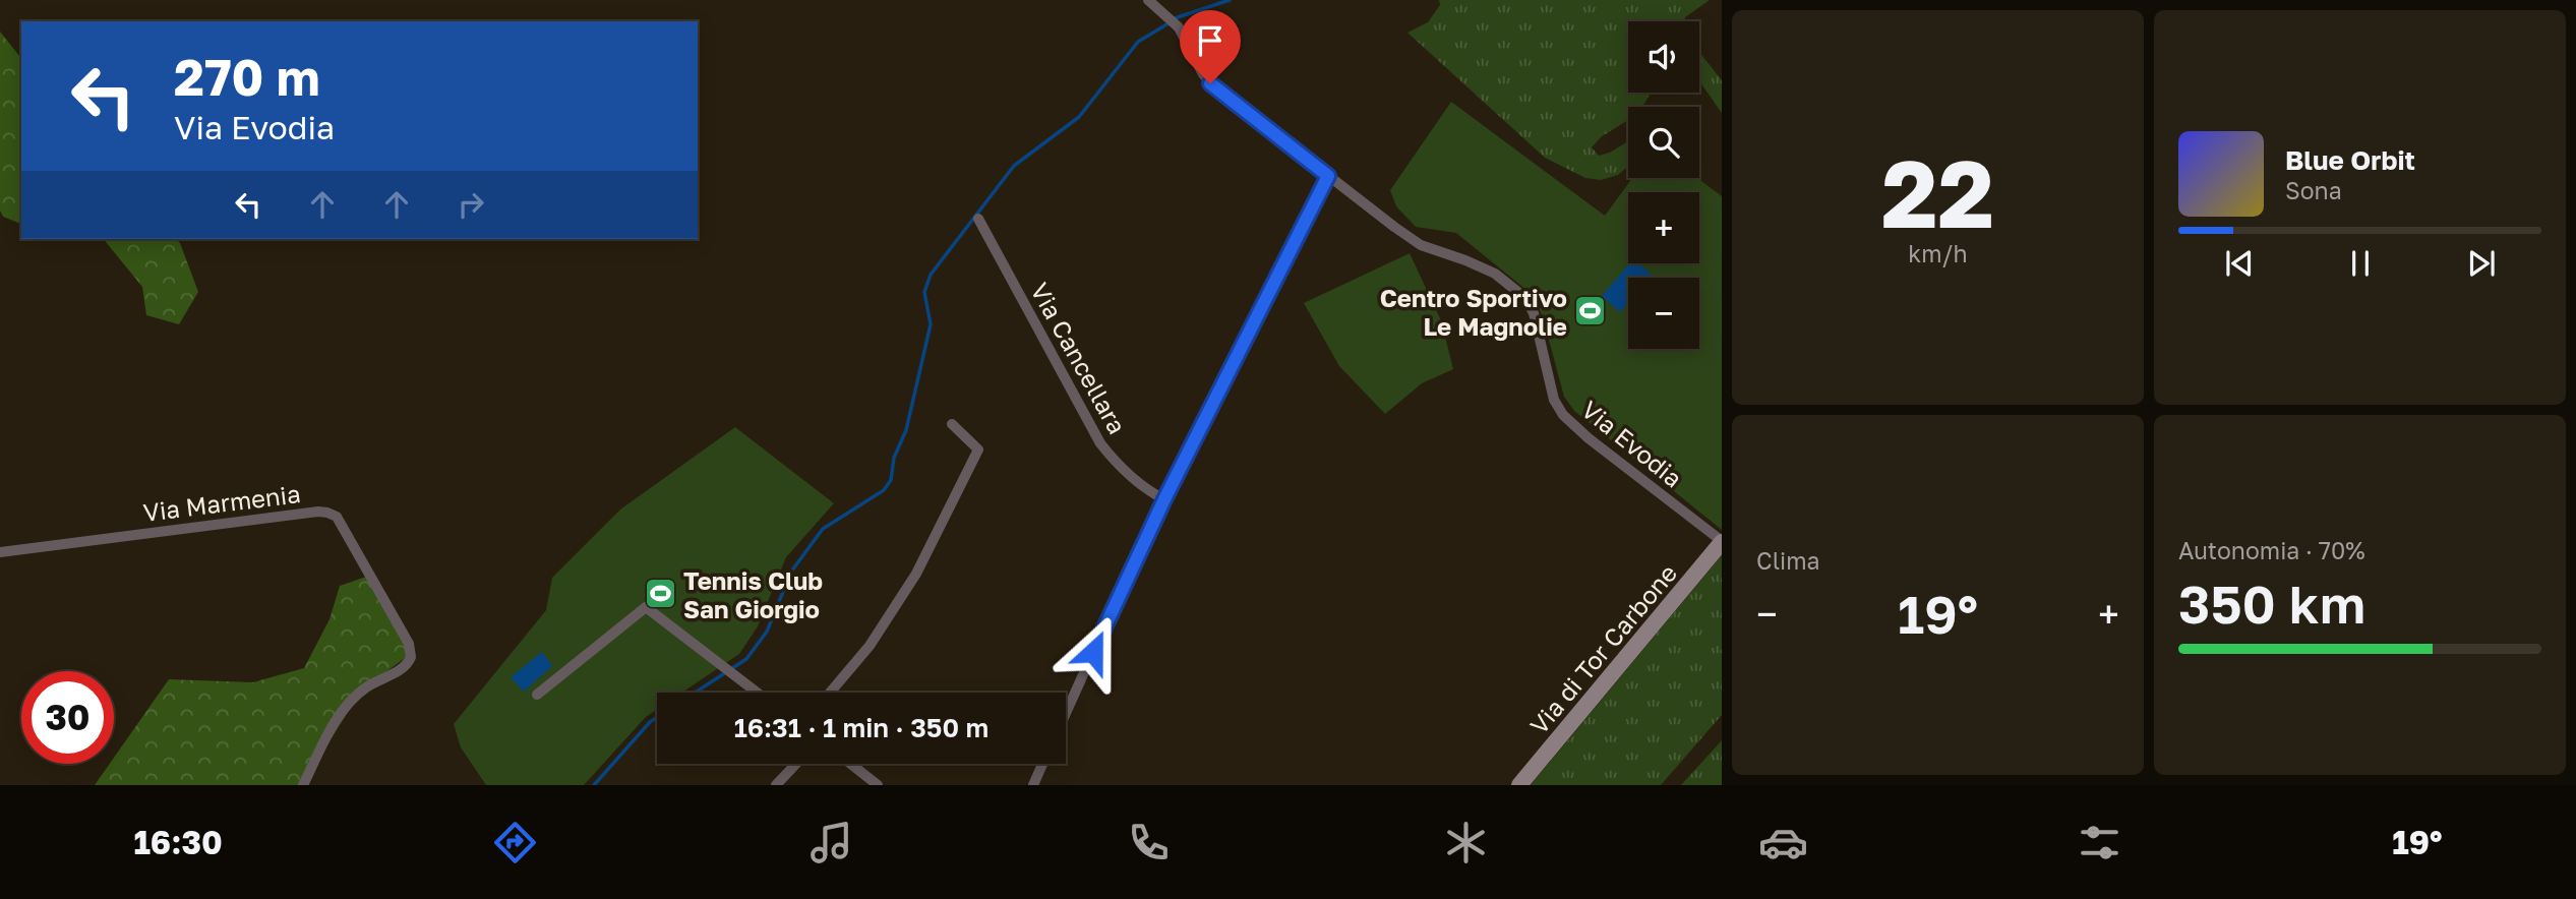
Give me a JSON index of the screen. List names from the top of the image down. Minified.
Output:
{"streets":{"main road":["Via di Tor Carbone"],"street":["Via Cancellara","Via Evodia","Via Marmenia"]},"crossings":[["Via Evodia","Via di Tor Carbone"]],"places":{"sports":["Centro Sportivo Le Magnolie","Tennis Club San Giorgio"]},"page":{"tile":[["22","km/h"],"Clima",["Autonomia · 70%","350 km"]],"map_buttons":["+","−"],"turn":["270 m","Via Evodia"],"song":["Blue Orbit","Sona"],"heat":["−","19°","+"],"limit":"30","trip":"16:31 · 1 min · 350 m","tabs":["16:30","19°"]}}
